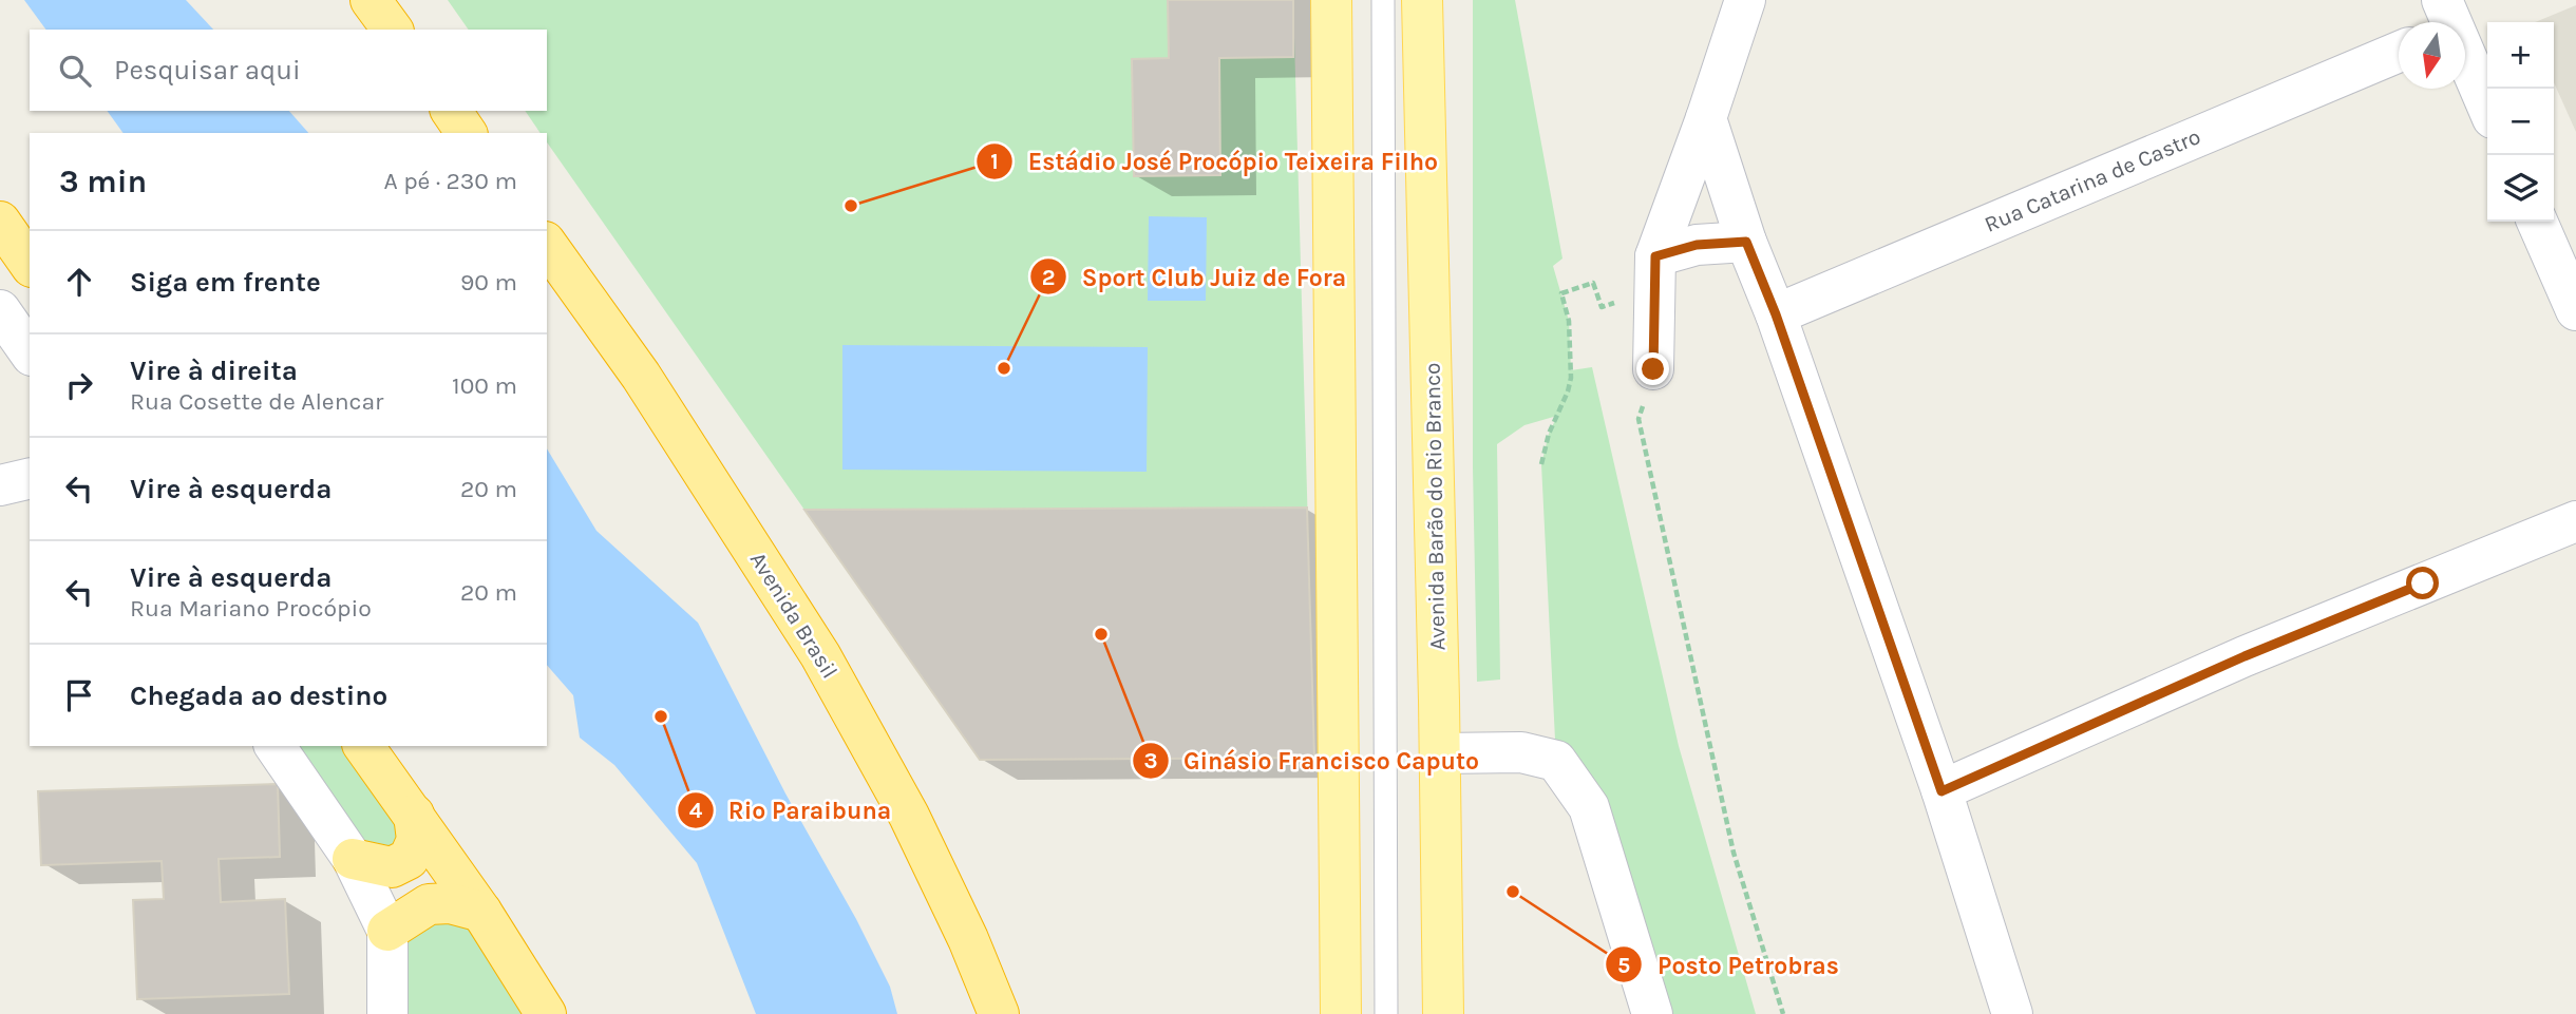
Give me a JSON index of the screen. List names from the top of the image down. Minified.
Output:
{"streets":{"highway":["Avenida Brasil"],"main road":["Avenida Barão do Rio Branco"],"street":["Rua Catarina de Castro"]},"places":["Estádio José Procópio Teixeira Filho","Sport Club Juiz de Fora","Ginásio Francisco Caputo","Rio Paraibuna","Posto Petrobras"],"north":"bottom","page":{"map_buttons":["+","−"],"search":"Pesquisar aqui","heading":["3 min","A pé · 230 m"],"list":[["Siga em frente","90 m"],["Vire à direita","Rua Cosette de Alencar","100 m"],["Vire à esquerda","20 m"],["Vire à esquerda","Rua Mariano Procópio","20 m"],"Chegada ao destino"]}}
